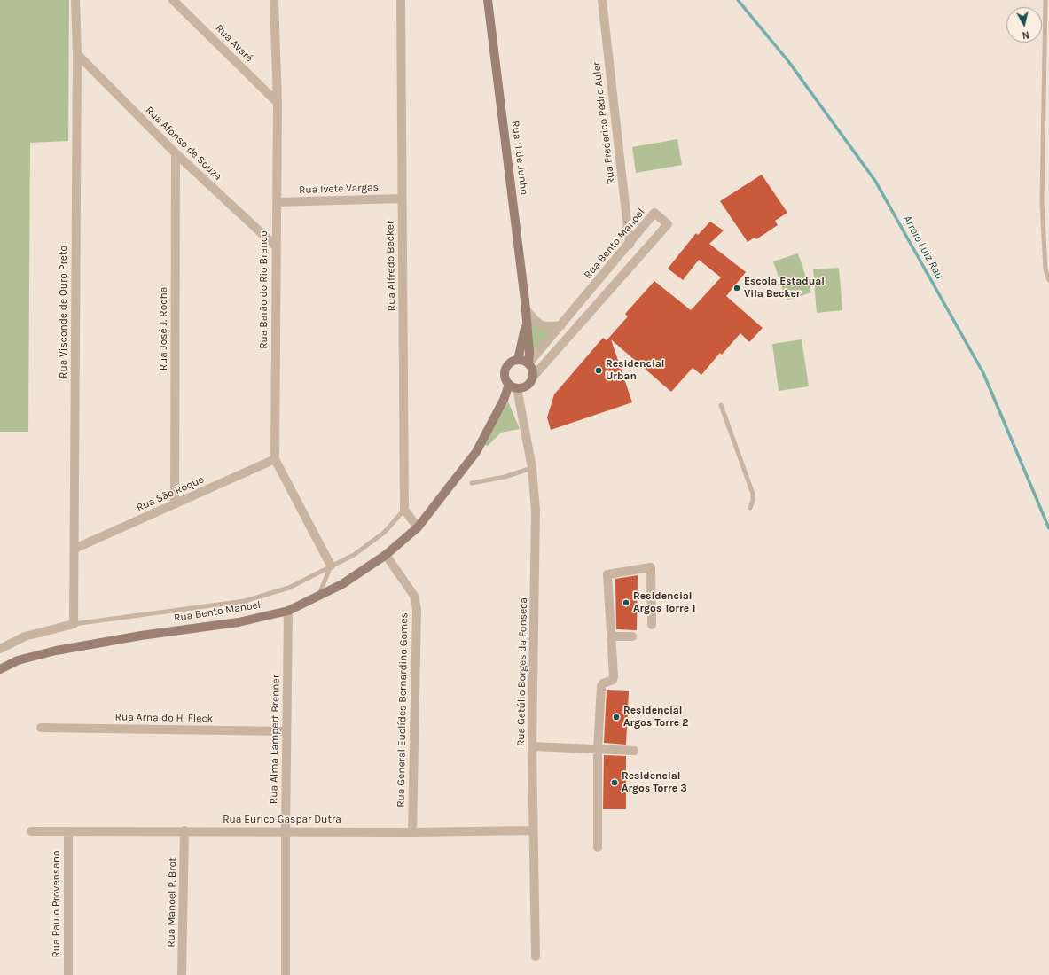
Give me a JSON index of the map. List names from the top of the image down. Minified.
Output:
{"streets":{"main road":["Rua 11 de Junho","Rua Bento Manoel"],"street":["Rua Avaré","Rua Frederico Pedro Auler","Rua Afonso de Souza","Rua Ivete Vargas","Rua Alfredo Becker","Rua Barão do Rio Branco","Rua Visconde de Ouro Preto","Rua José J. Rocha","Rua São Roque","Rua Getúlio Borges da Fonseca","Rua General Euclídes Bernardino Gomes","Rua Arnaldo H. Fleck","Rua Alma Lampert Brenner","Rua Eurico Gaspar Dutra","Rua Manoel P. Brot","Rua Paulo Provensano"]},"crossings":[["Rua Avaré","Rua Barão do Rio Branco"],["Rua Frederico Pedro Auler","Rua Bento Manoel"],["Rua Afonso de Souza","Rua Barão do Rio Branco"],["Rua Afonso de Souza","Rua Visconde de Ouro Preto"],["Rua Afonso de Souza","Rua José J. Rocha"],["Rua 11 de Junho","Rua Bento Manoel"],["Rua 11 de Junho","Rua Getúlio Borges da Fonseca"],["Rua Ivete Vargas","Rua Alfredo Becker"],["Rua Ivete Vargas","Rua Barão do Rio Branco"],["Rua Bento Manoel","Rua Getúlio Borges da Fonseca"],["Rua Bento Manoel","Rua General Euclídes Bernardino Gomes"],["Rua Bento Manoel","Rua Alma Lampert Brenner"],["Rua Barão do Rio Branco","Rua São Roque"],["Rua Visconde de Ouro Preto","Rua São Roque"],["Rua José J. Rocha","Rua São Roque"],["Rua Getúlio Borges da Fonseca","Rua Eurico Gaspar Dutra"],["Rua General Euclídes Bernardino Gomes","Rua Eurico Gaspar Dutra"],["Rua Arnaldo H. Fleck","Rua Alma Lampert Brenner"],["Rua Alma Lampert Brenner","Rua Eurico Gaspar Dutra"],["Rua Eurico Gaspar Dutra","Rua Manoel P. Brot"],["Rua Eurico Gaspar Dutra","Rua Paulo Provensano"]],"water":["Arroio Luiz Rau"],"places":["Escola Estadual Vila Becker","Residencial Urban","Residencial Argos Torre 1","Residencial Argos Torre 2","Residencial Argos Torre 3"],"north":"bottom"}
